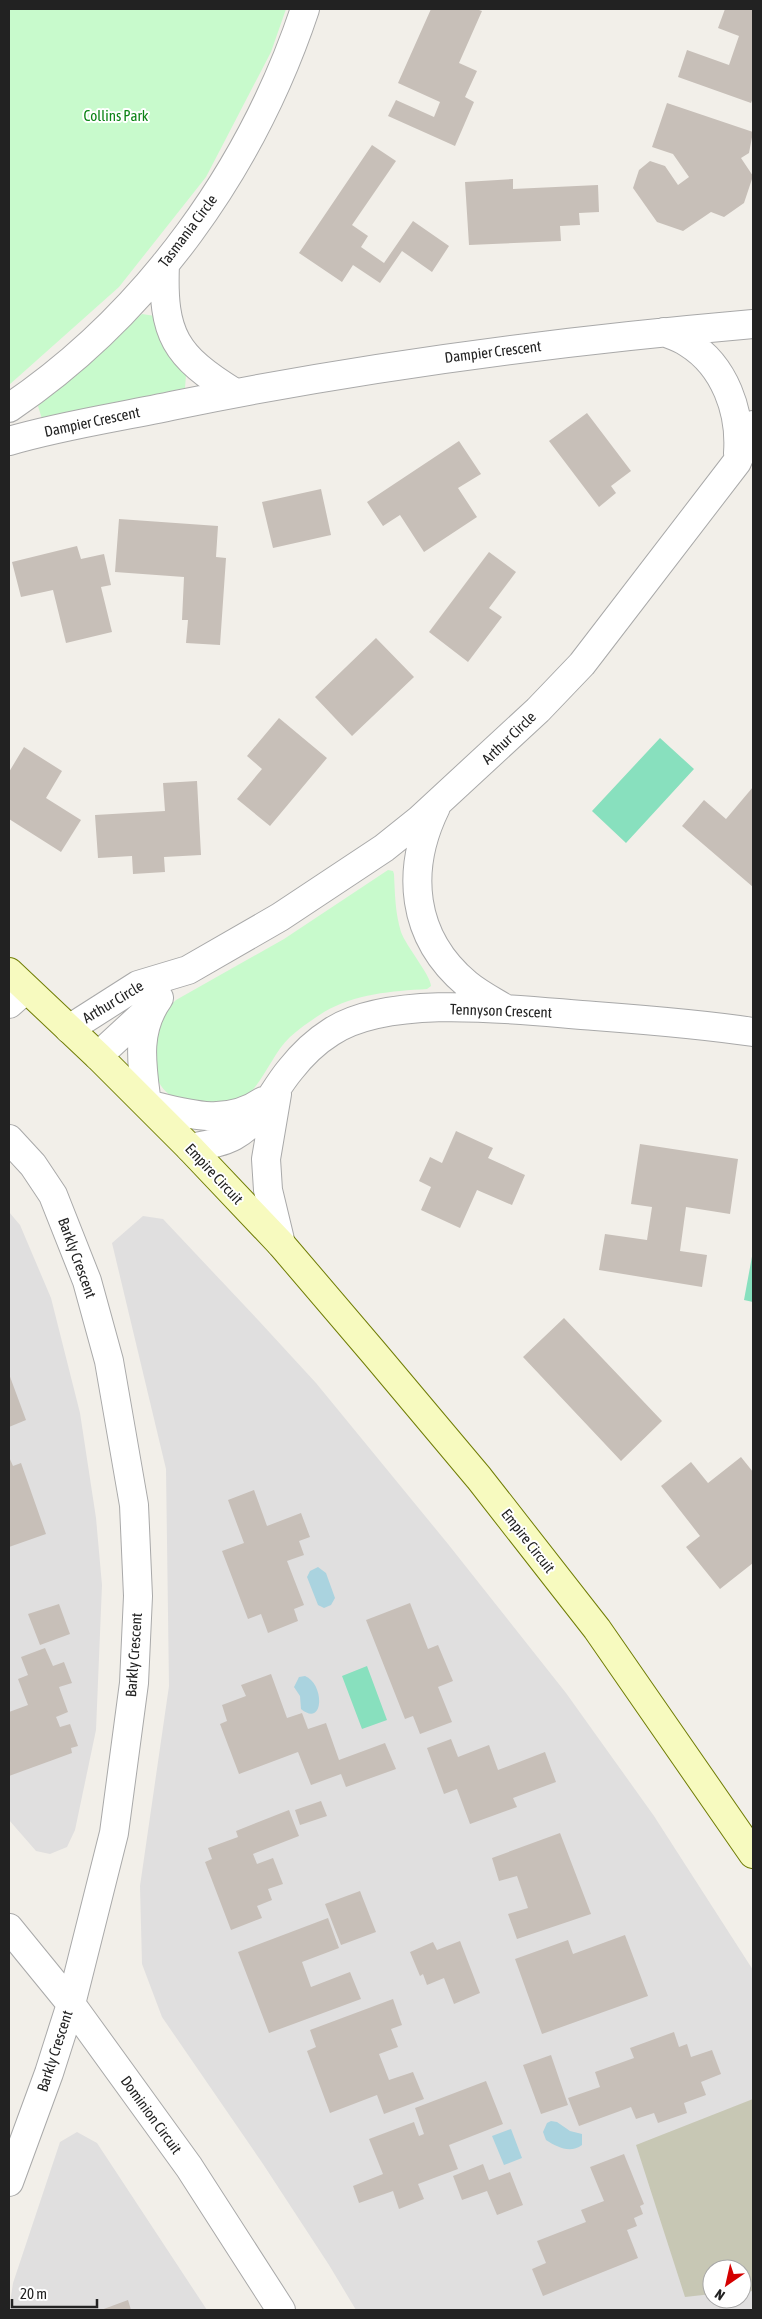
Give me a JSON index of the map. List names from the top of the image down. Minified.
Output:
{"streets":{"street":["Tasmania Circle","Dampier Crescent","Arthur Circle","Tennyson Crescent","Empire Circuit","Barkly Crescent","Dominion Circuit"]},"crossings":[["Arthur Circle","Empire Circuit"],["Tennyson Crescent","Empire Circuit"],["Barkly Crescent","Dominion Circuit"]],"parks":["Collins Park"],"scale_bar":"20 m","north":"bottom left"}
